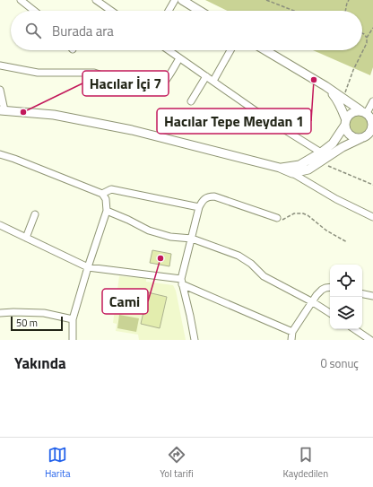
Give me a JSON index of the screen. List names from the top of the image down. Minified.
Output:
{"places":["Hacılar Tepe Meydan 1","Hacılar İçi 7","Cami"],"scale_bar":"50 m","page":{"search":"Burada ara","scale":"50 m","heading":["Yakında","0 sonuç"],"nav":["Harita","Yol tarifi","Kaydedilen"]}}
